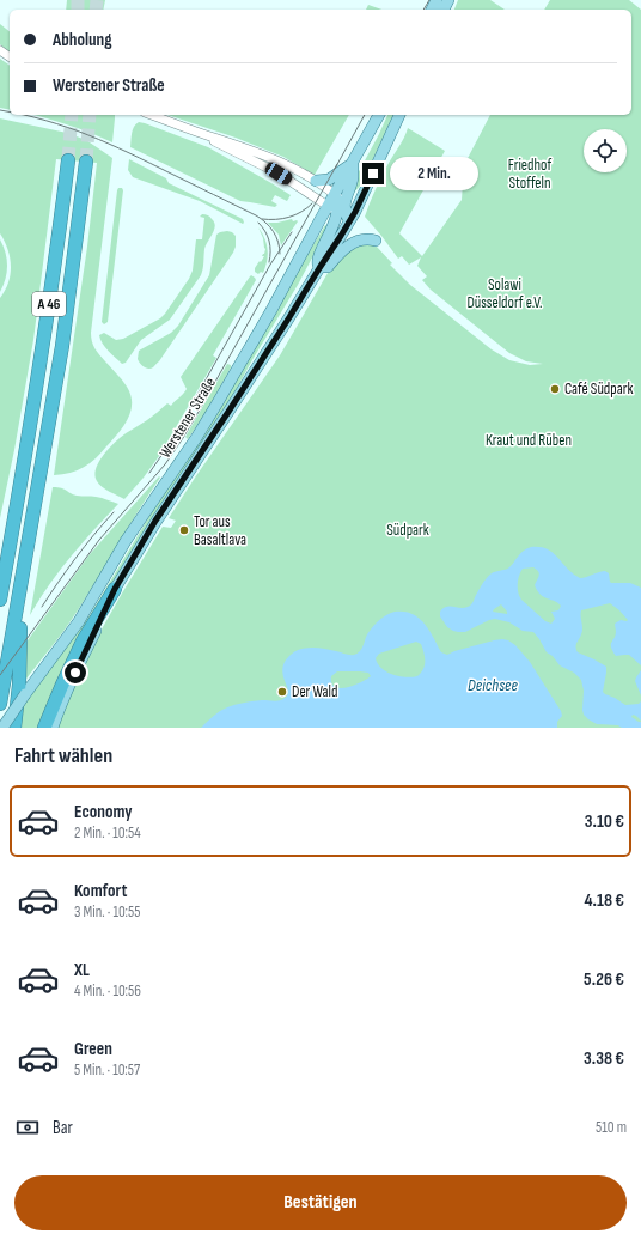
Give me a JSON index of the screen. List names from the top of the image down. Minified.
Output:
{"streets":{"highway":["A 46"],"main road":["Werstener Straße"]},"water":["Deichsee"],"parks":["Friedhof Stoffeln","Solawi Düsseldorf e.V.","Kraut und Rüben","Südpark"],"places":["Café Südpark","Tor aus Basaltlava","Der Wald"],"page":{"banner":["Abholung","Werstener Straße"],"bubble":"2 Min.","heading":"Fahrt wählen","list":[{"name":"Economy","note":"2 Min. · 10:54","value":"3.10 €"},{"name":"Komfort","note":"3 Min. · 10:55","value":"4.18 €"},{"name":"XL","note":"4 Min. · 10:56","value":"5.26 €"},{"name":"Green","note":"5 Min. · 10:57","value":"3.38 €"}],"pay":["Bar","510 m"],"buttons":"Bestätigen"}}
